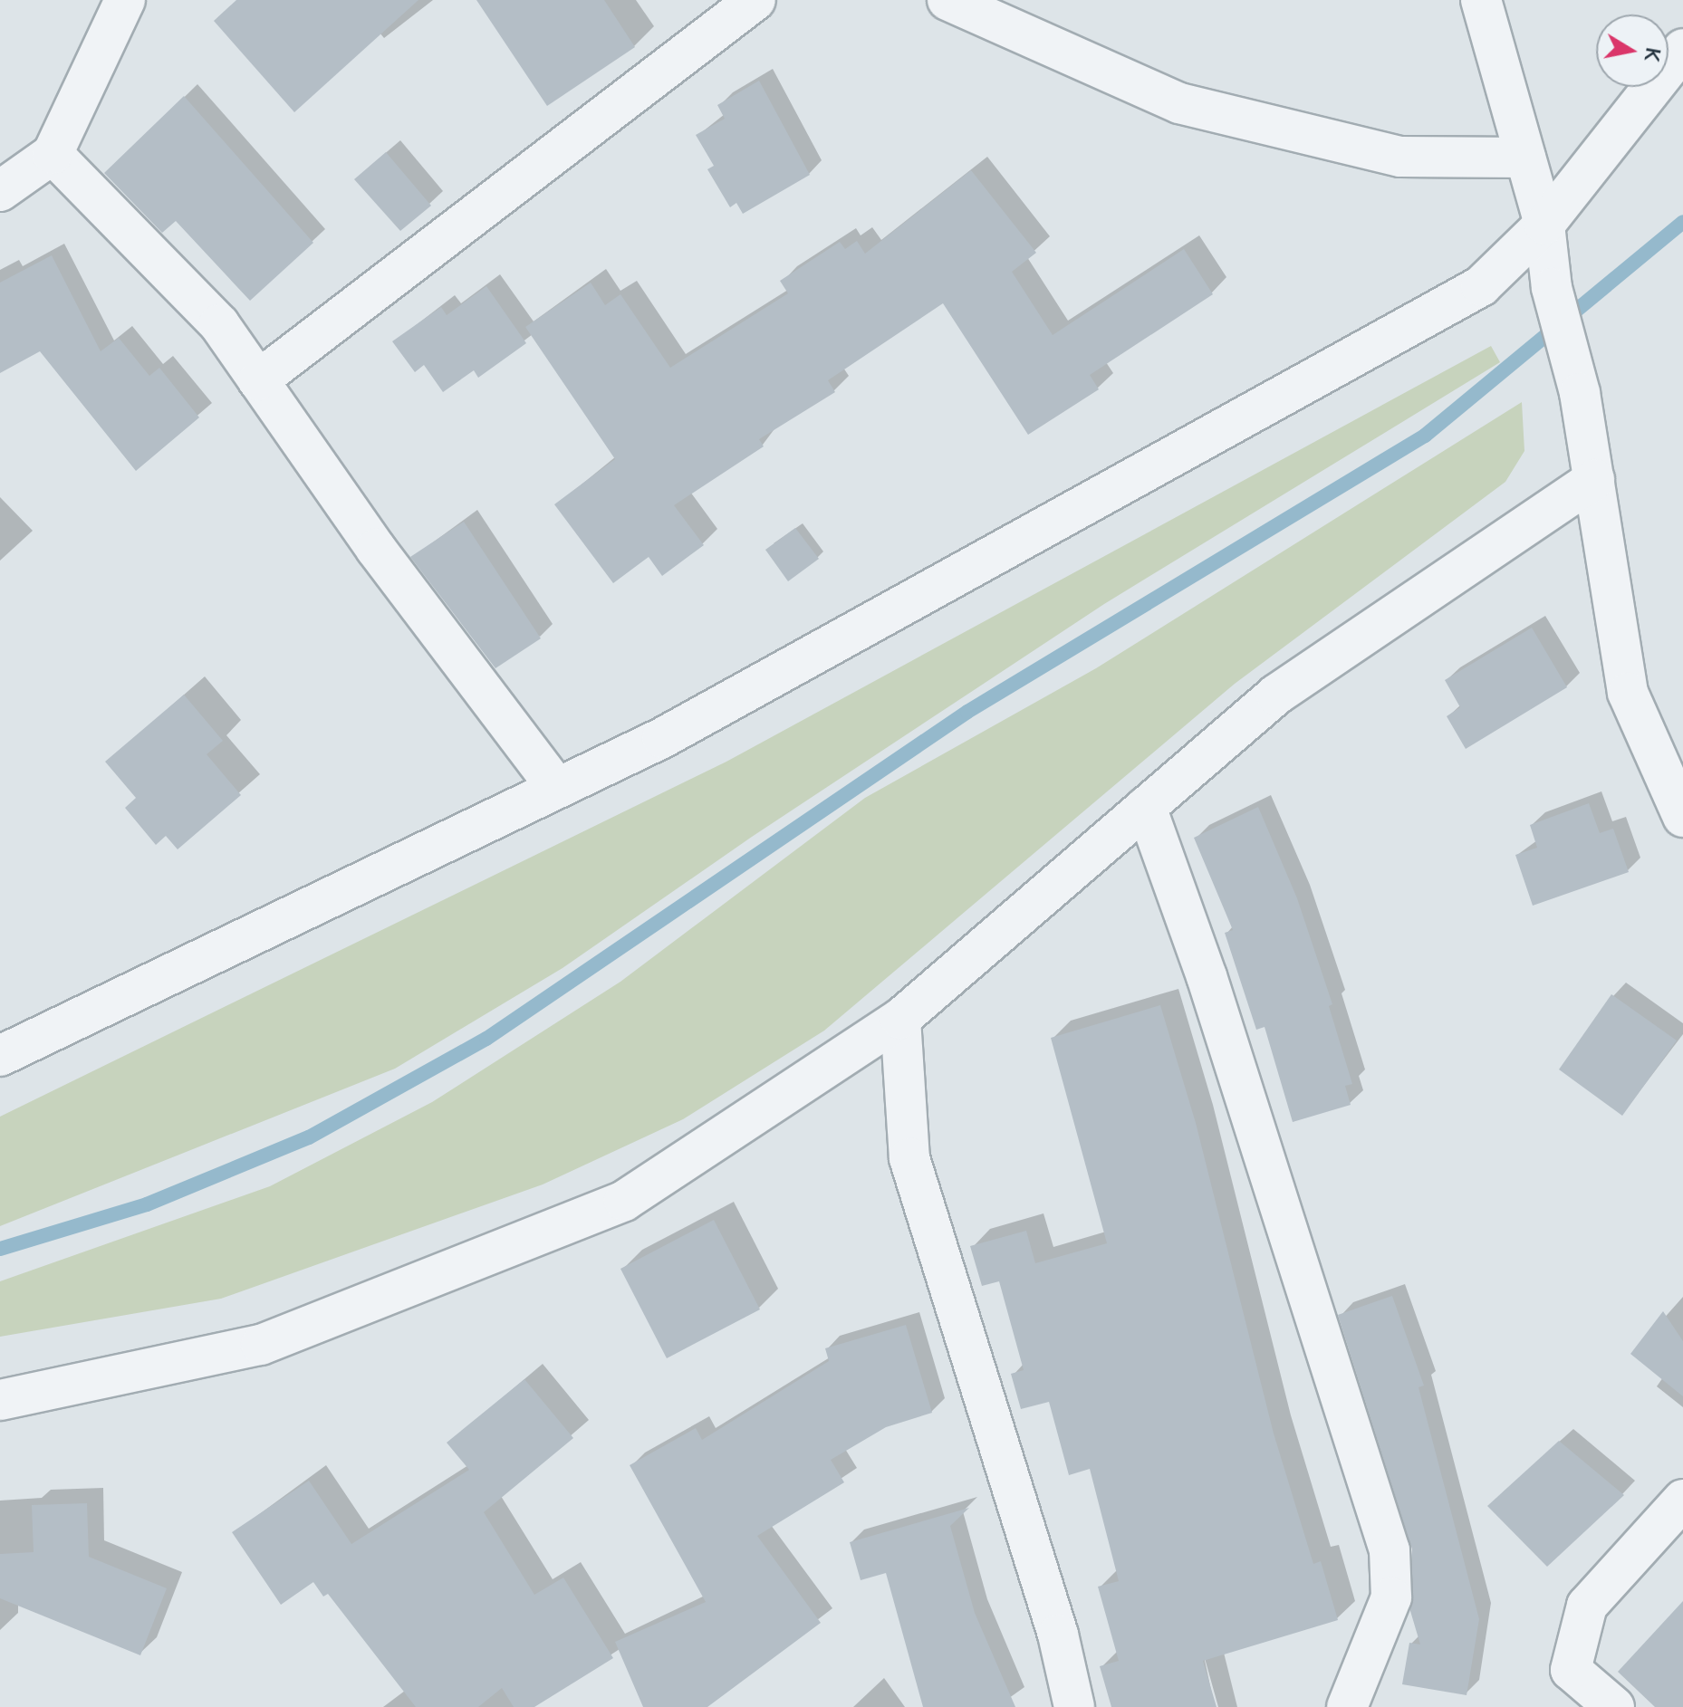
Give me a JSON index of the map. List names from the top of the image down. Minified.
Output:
{"north":"right"}
